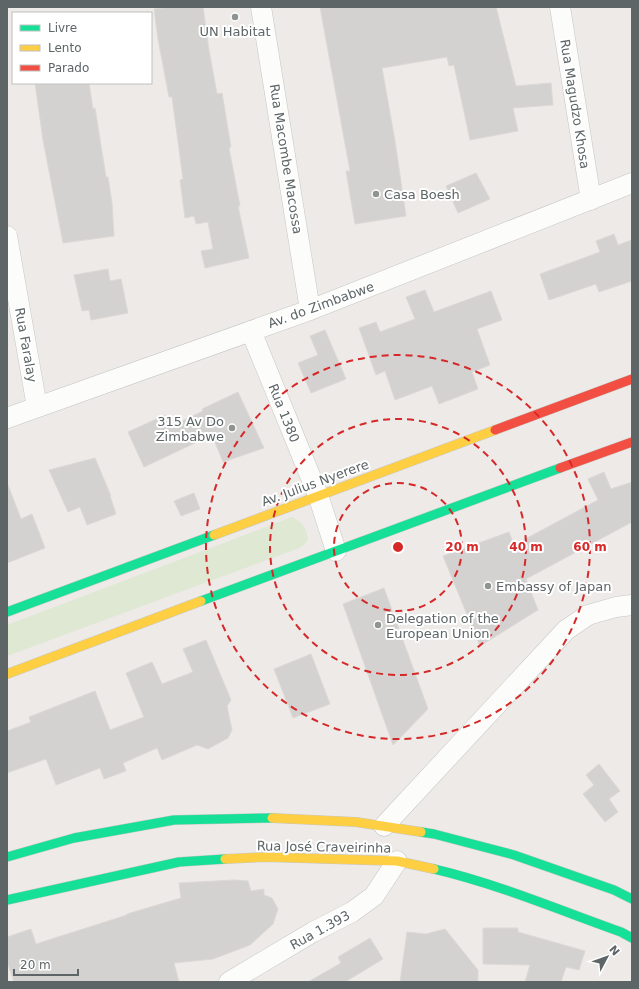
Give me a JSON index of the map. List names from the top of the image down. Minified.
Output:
{"streets":{"main road":["Av. Julius Nyerere","Rua José Craveirinha"],"street":["Rua Magudzo Khosa","Rua Macombe Macossa","Av. do Zimbabwe","Rua Faralay","Rua 1380","Rua 1.393"]},"crossings":[["Rua Magudzo Khosa","Av. do Zimbabwe"],["Rua Macombe Macossa","Av. do Zimbabwe"],["Av. do Zimbabwe","Rua Faralay"],["Av. do Zimbabwe","Rua 1380"],["Rua 1380","Av. Julius Nyerere"],["Rua José Craveirinha","Rua 1.393"]],"places":["UN Habitat","Casa Boesh","315 Av Do Zimbabwe","Embassy of Japan","Delegation of the European Union"],"legend":["Livre","Lento","Parado"],"scale_bar":"20 m","north":"top right","rings":["20 m","40 m","60 m"]}
